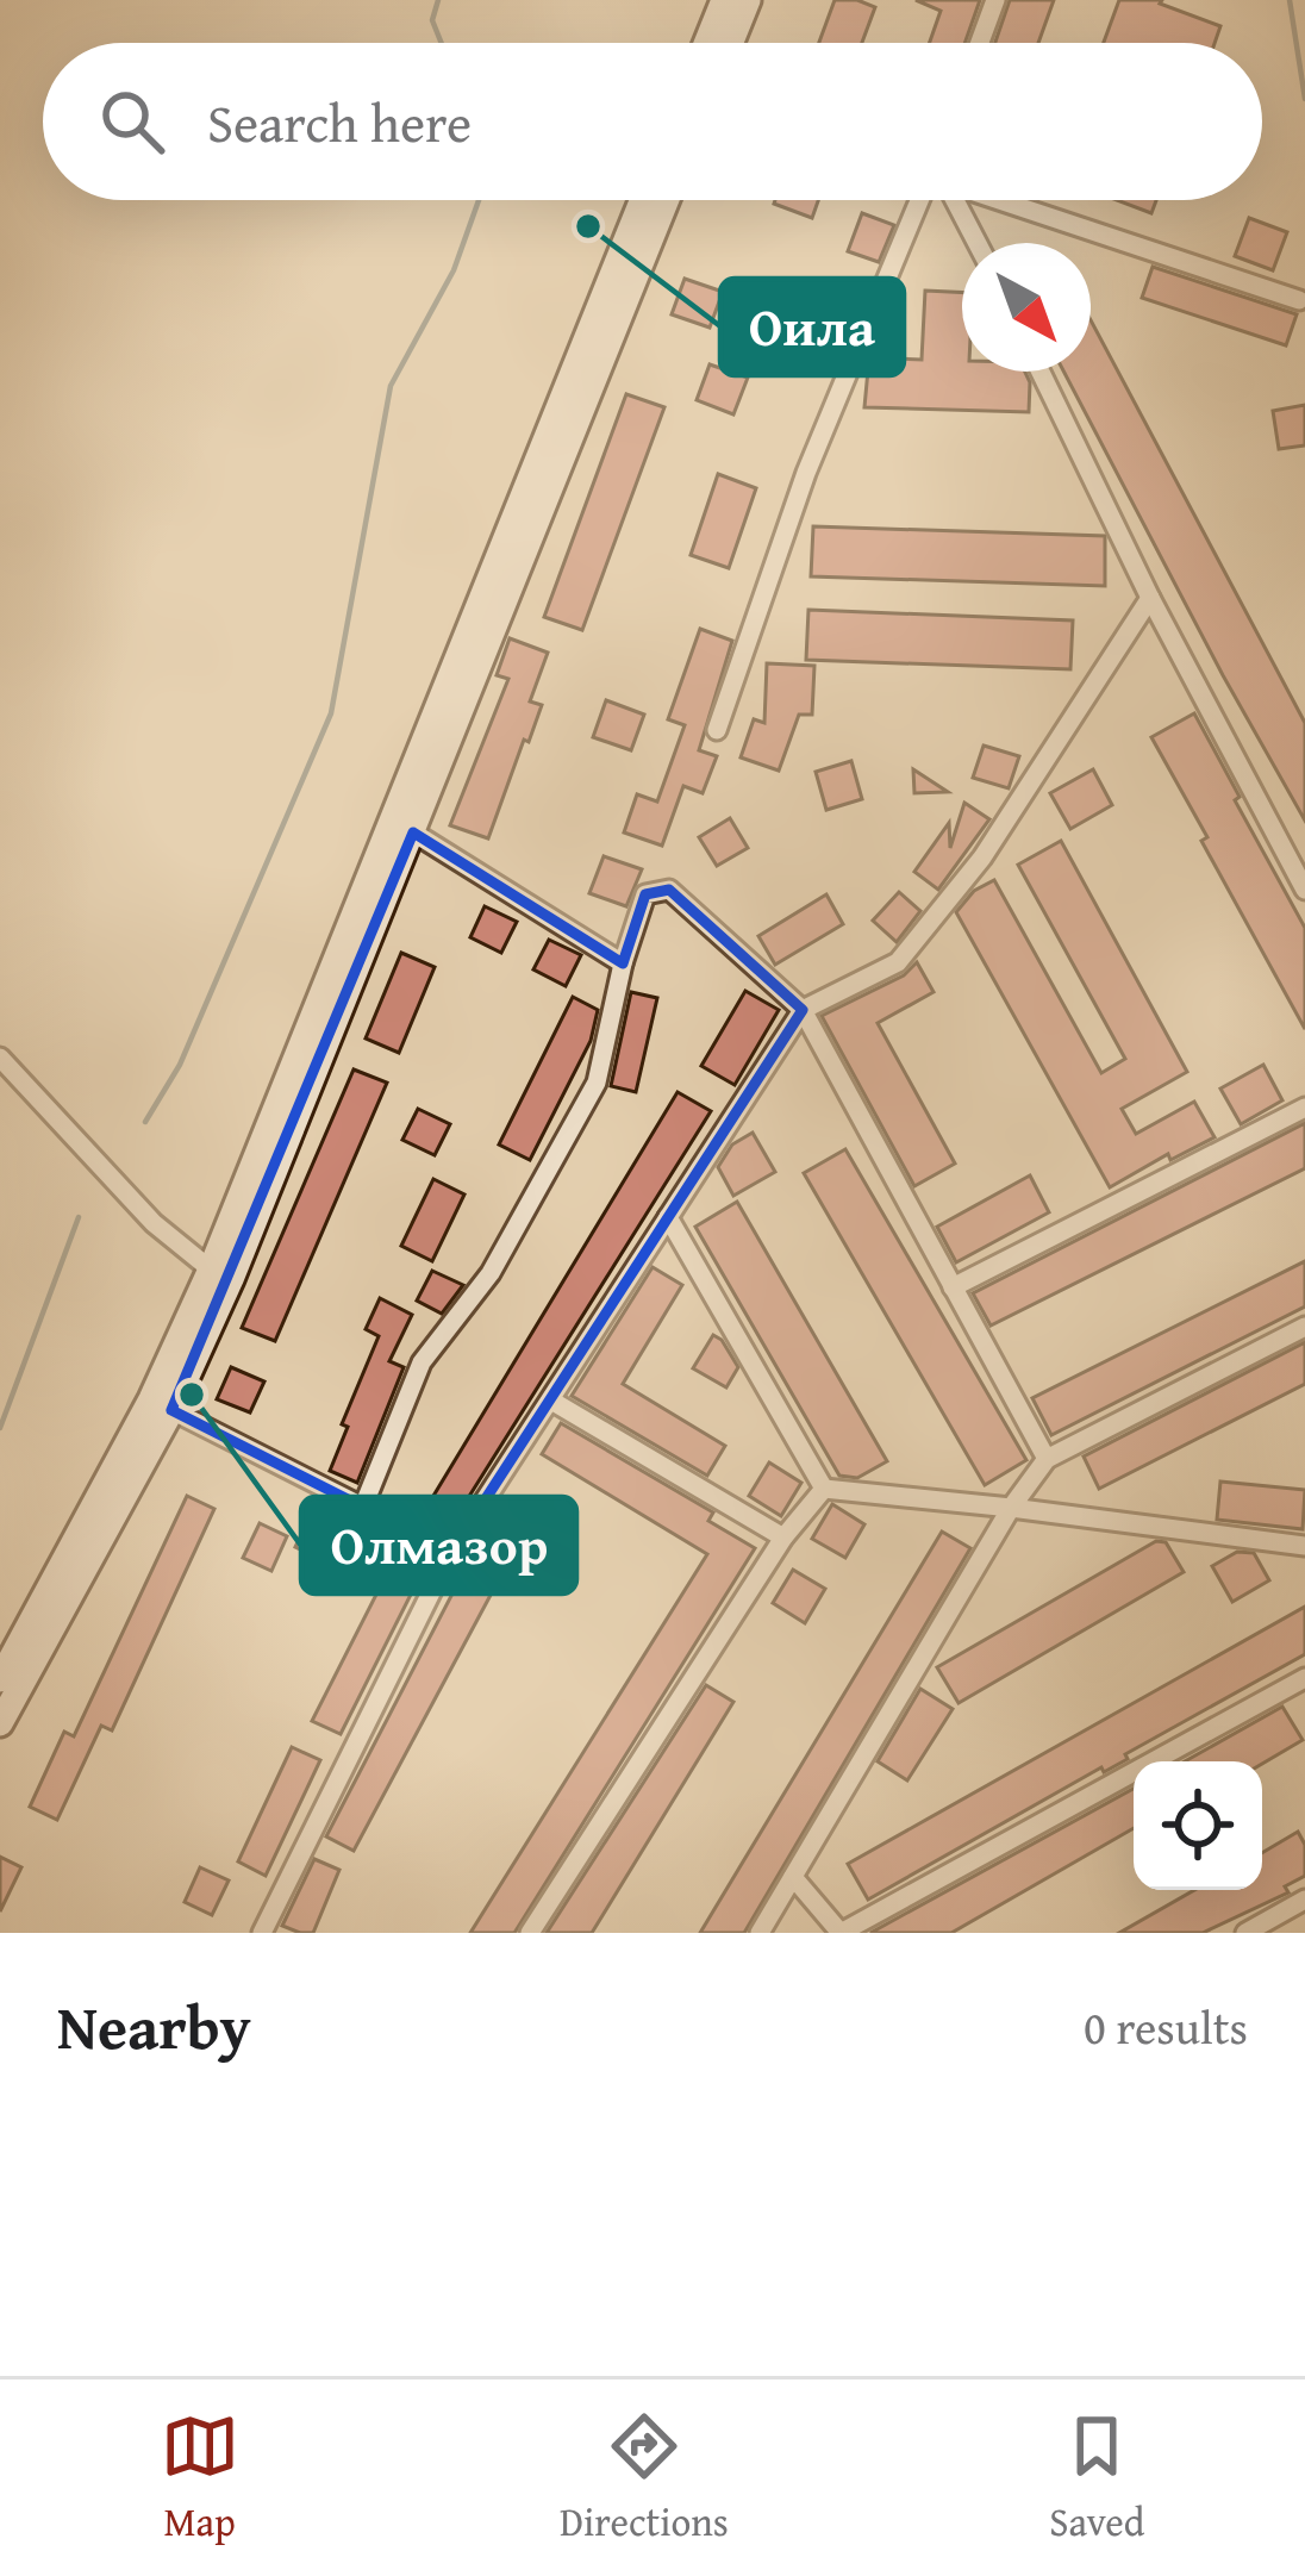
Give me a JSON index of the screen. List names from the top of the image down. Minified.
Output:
{"places":["Оила","Олмазор"],"north":"bottom right","page":{"search":"Search here","heading":["Nearby","0 results"],"nav":["Map","Directions","Saved"]}}
